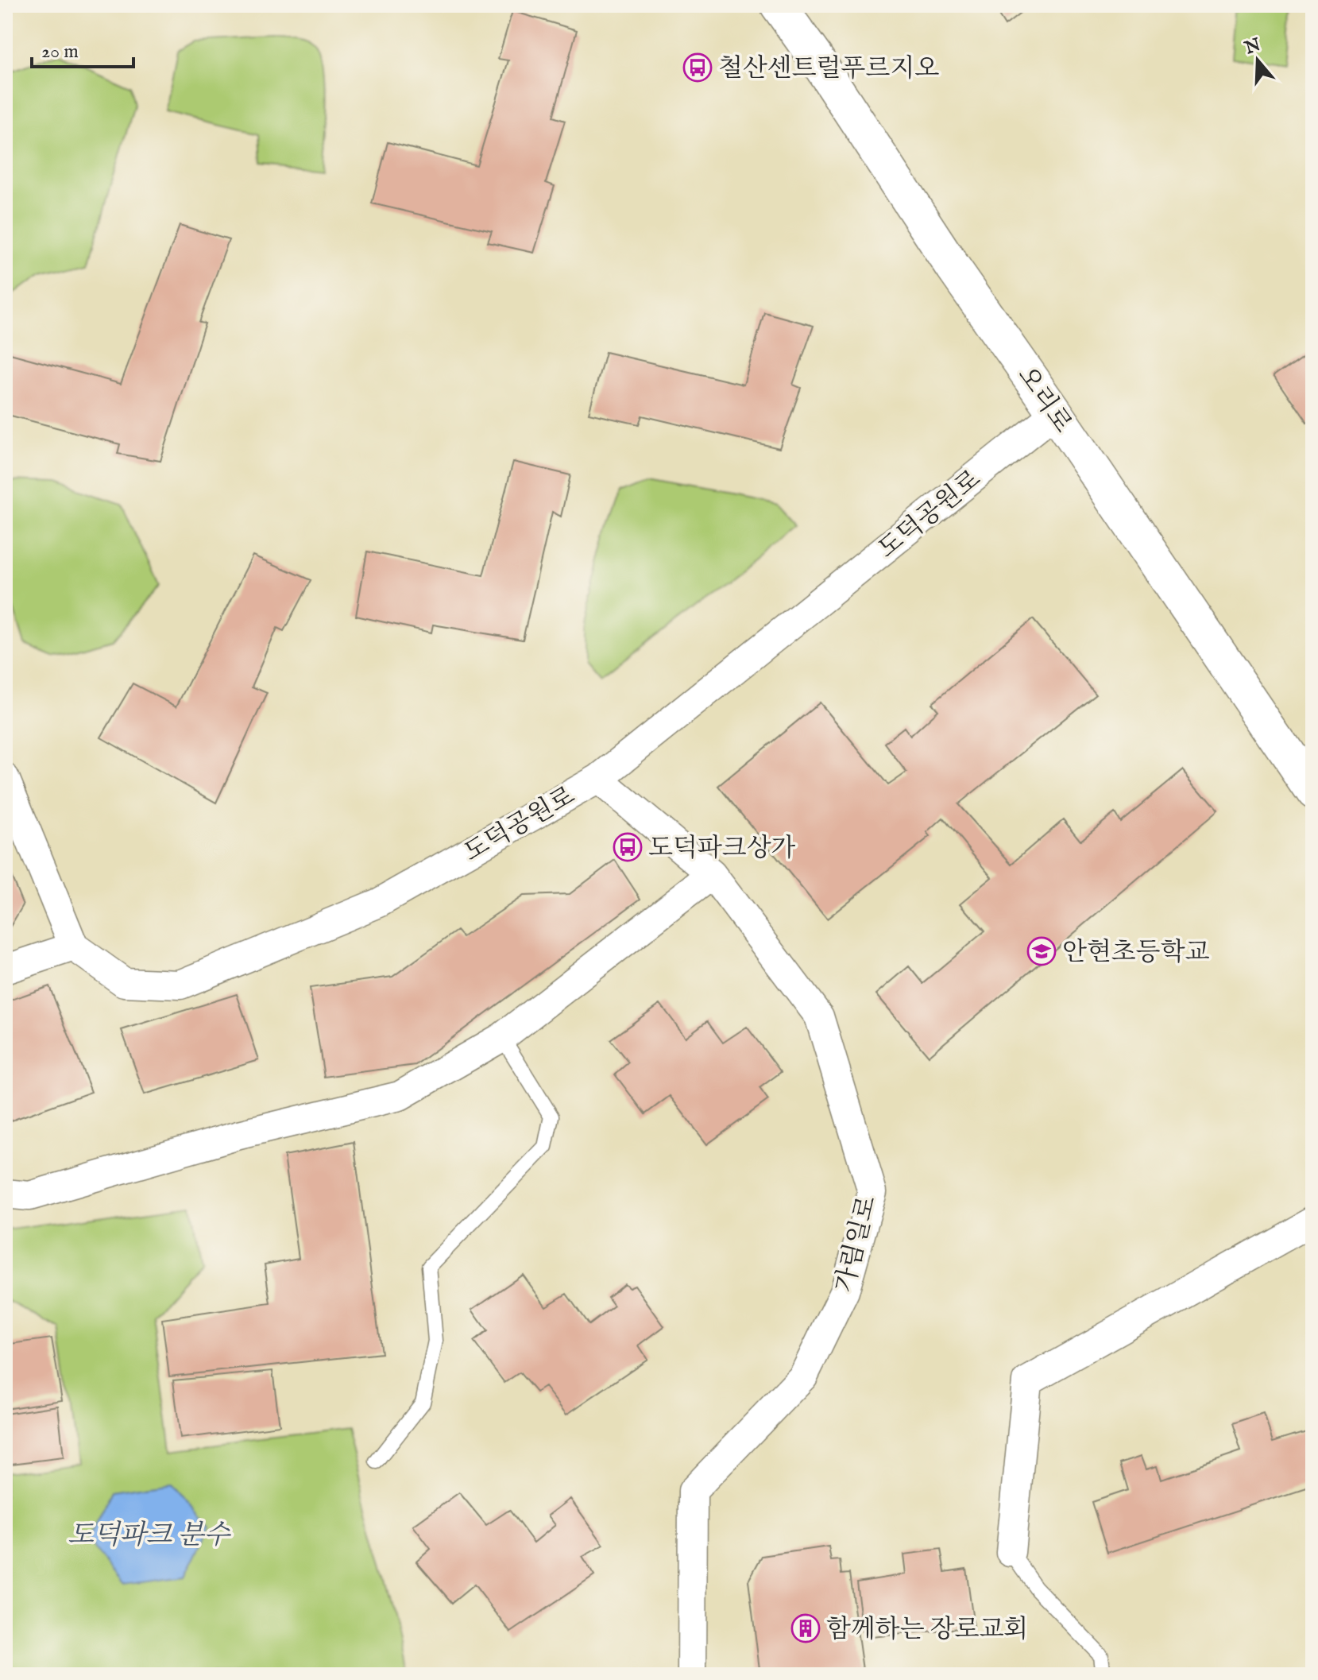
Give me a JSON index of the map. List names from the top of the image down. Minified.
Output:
{"streets":{"main road":["오리로"],"street":["도덕공원로","가림일로"]},"crossings":[["오리로","도덕공원로"],["도덕공원로","가림일로"]],"water":["도덕파크 분수"],"places":{"bus stop":["철산센트럴푸르지오","도덕파크상가"],"school or university":["안현초등학교"],"building":["함께하는 장로교회"]},"scale_bar":"20 m","north":"top"}
